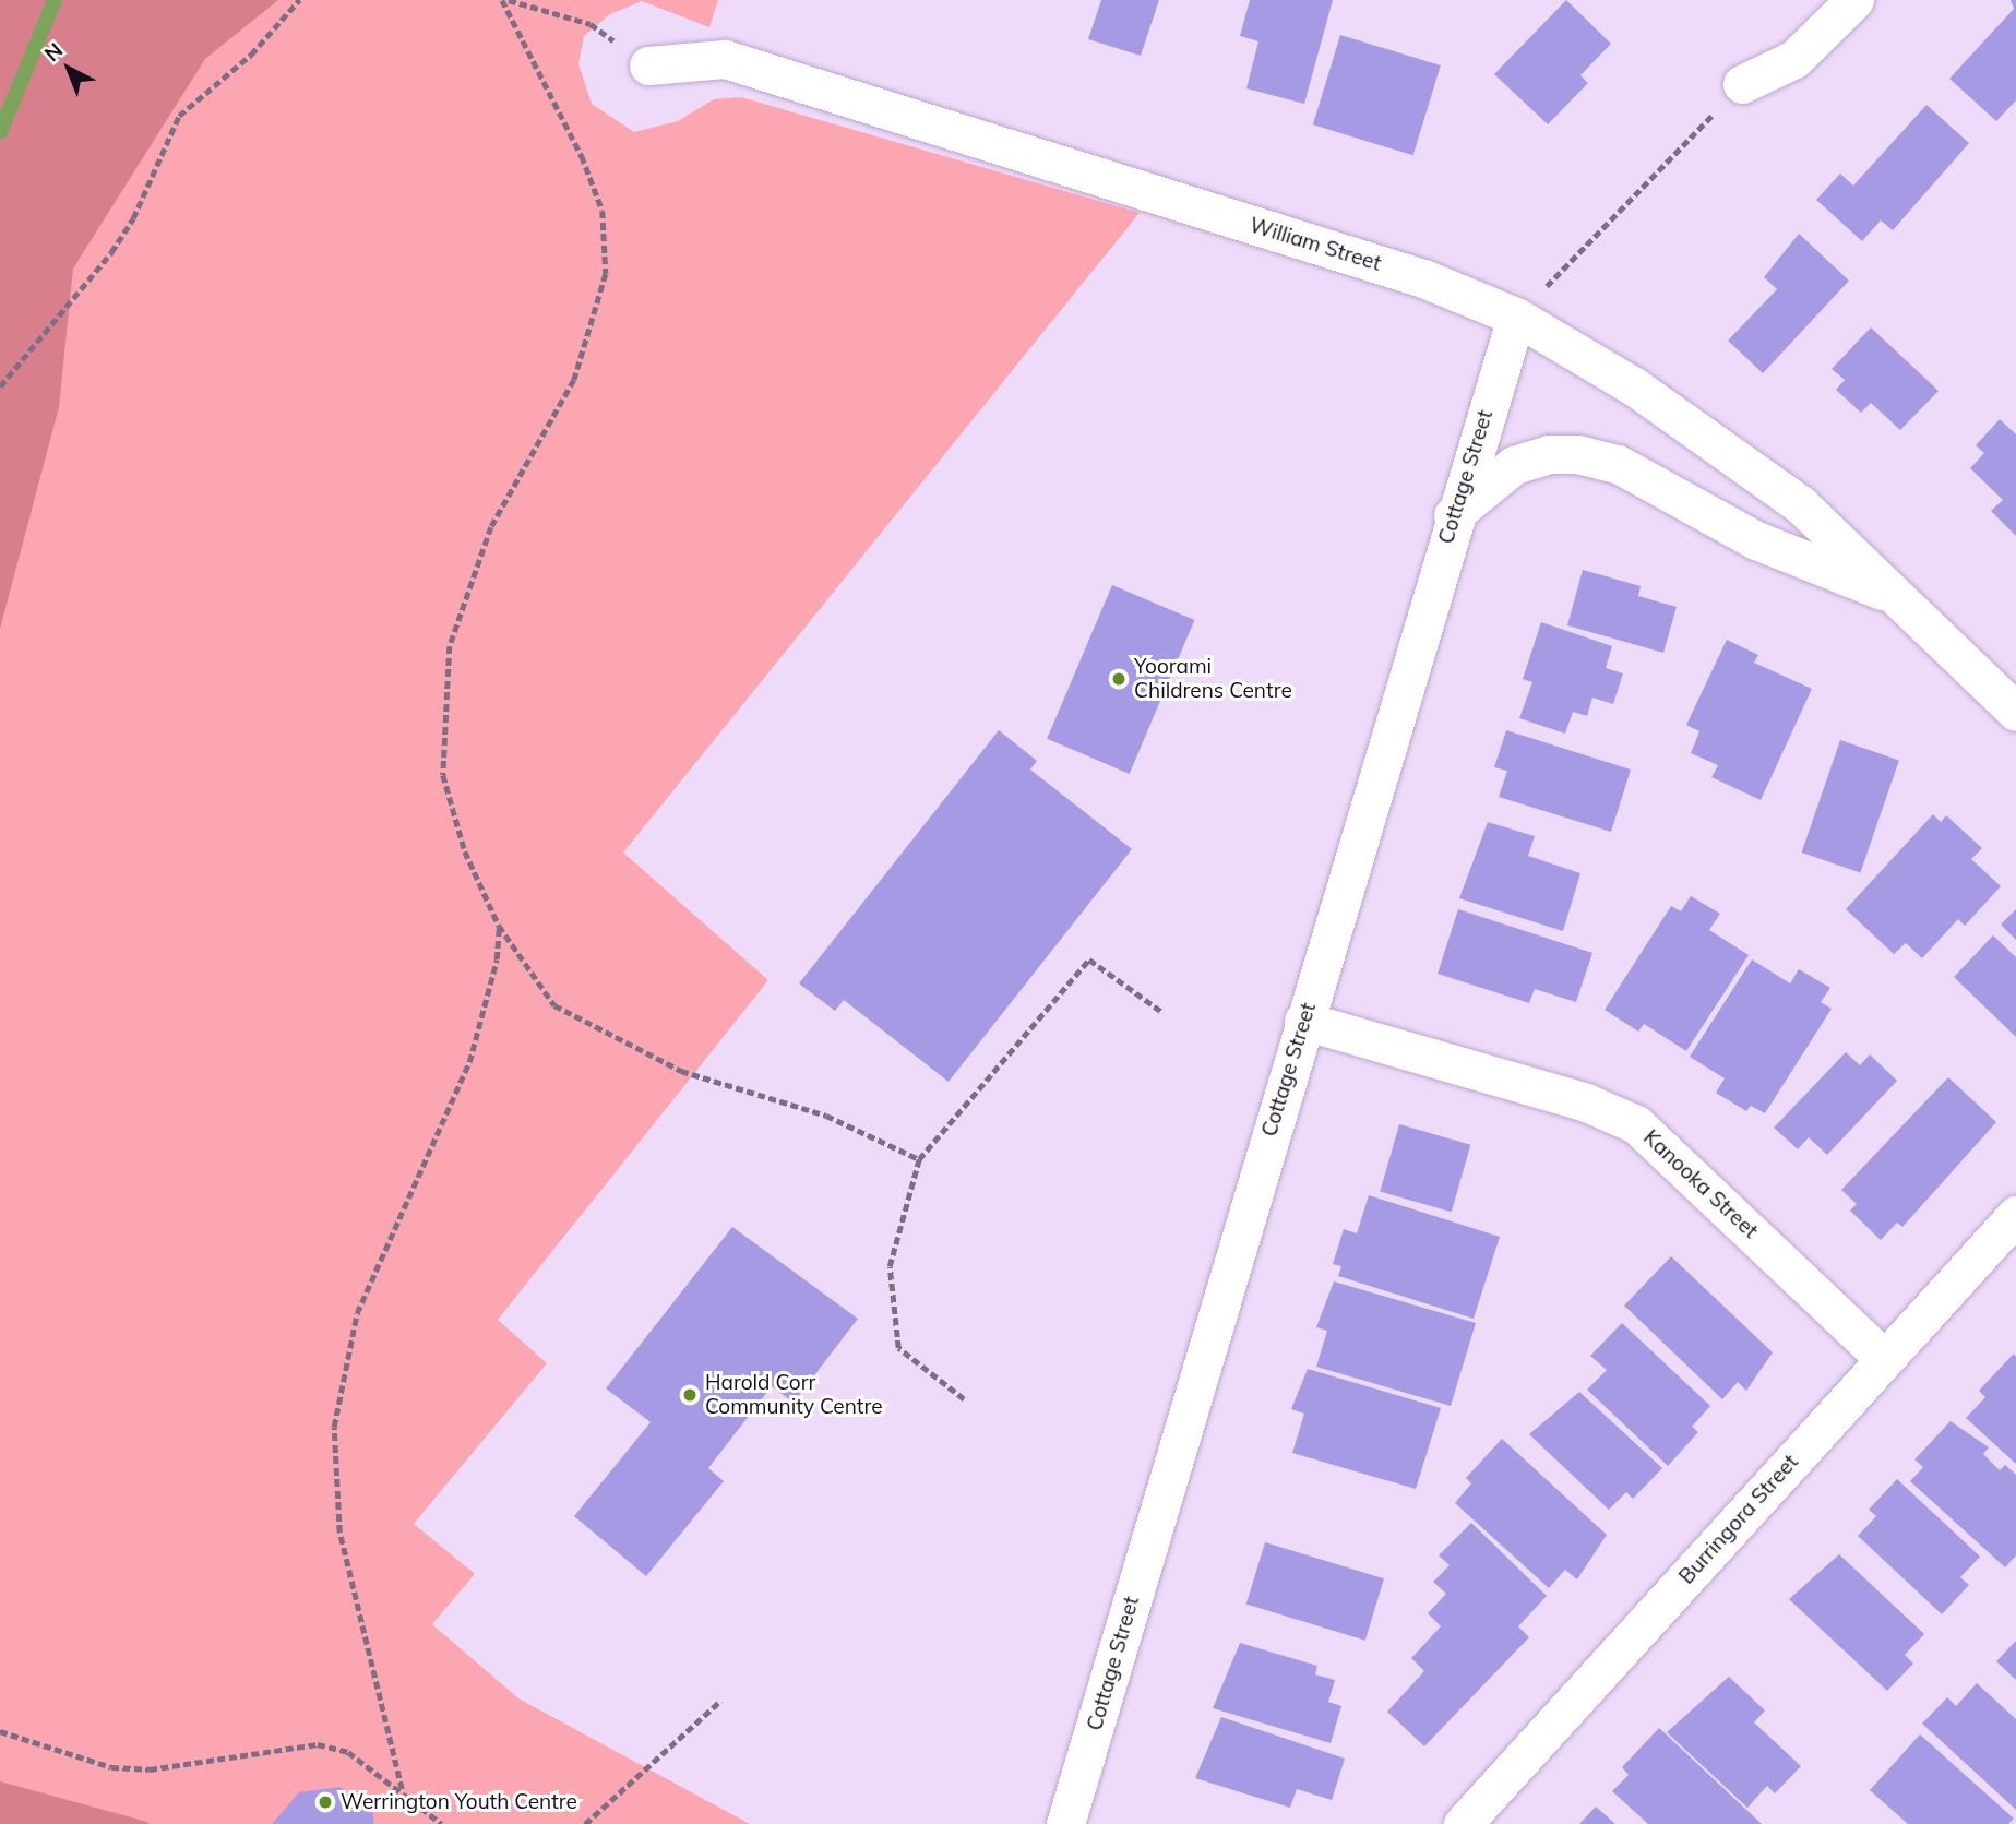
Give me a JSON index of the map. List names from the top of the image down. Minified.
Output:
{"streets":{"street":["William Street","Cottage Street","Kanooka Street","Burringora Street"]},"crossings":[["William Street","Cottage Street"],["Cottage Street","Kanooka Street"],["Kanooka Street","Burringora Street"]],"places":["Yoorami Childrens Centre","Harold Corr Community Centre","Werrington Youth Centre"],"north":"top left"}
